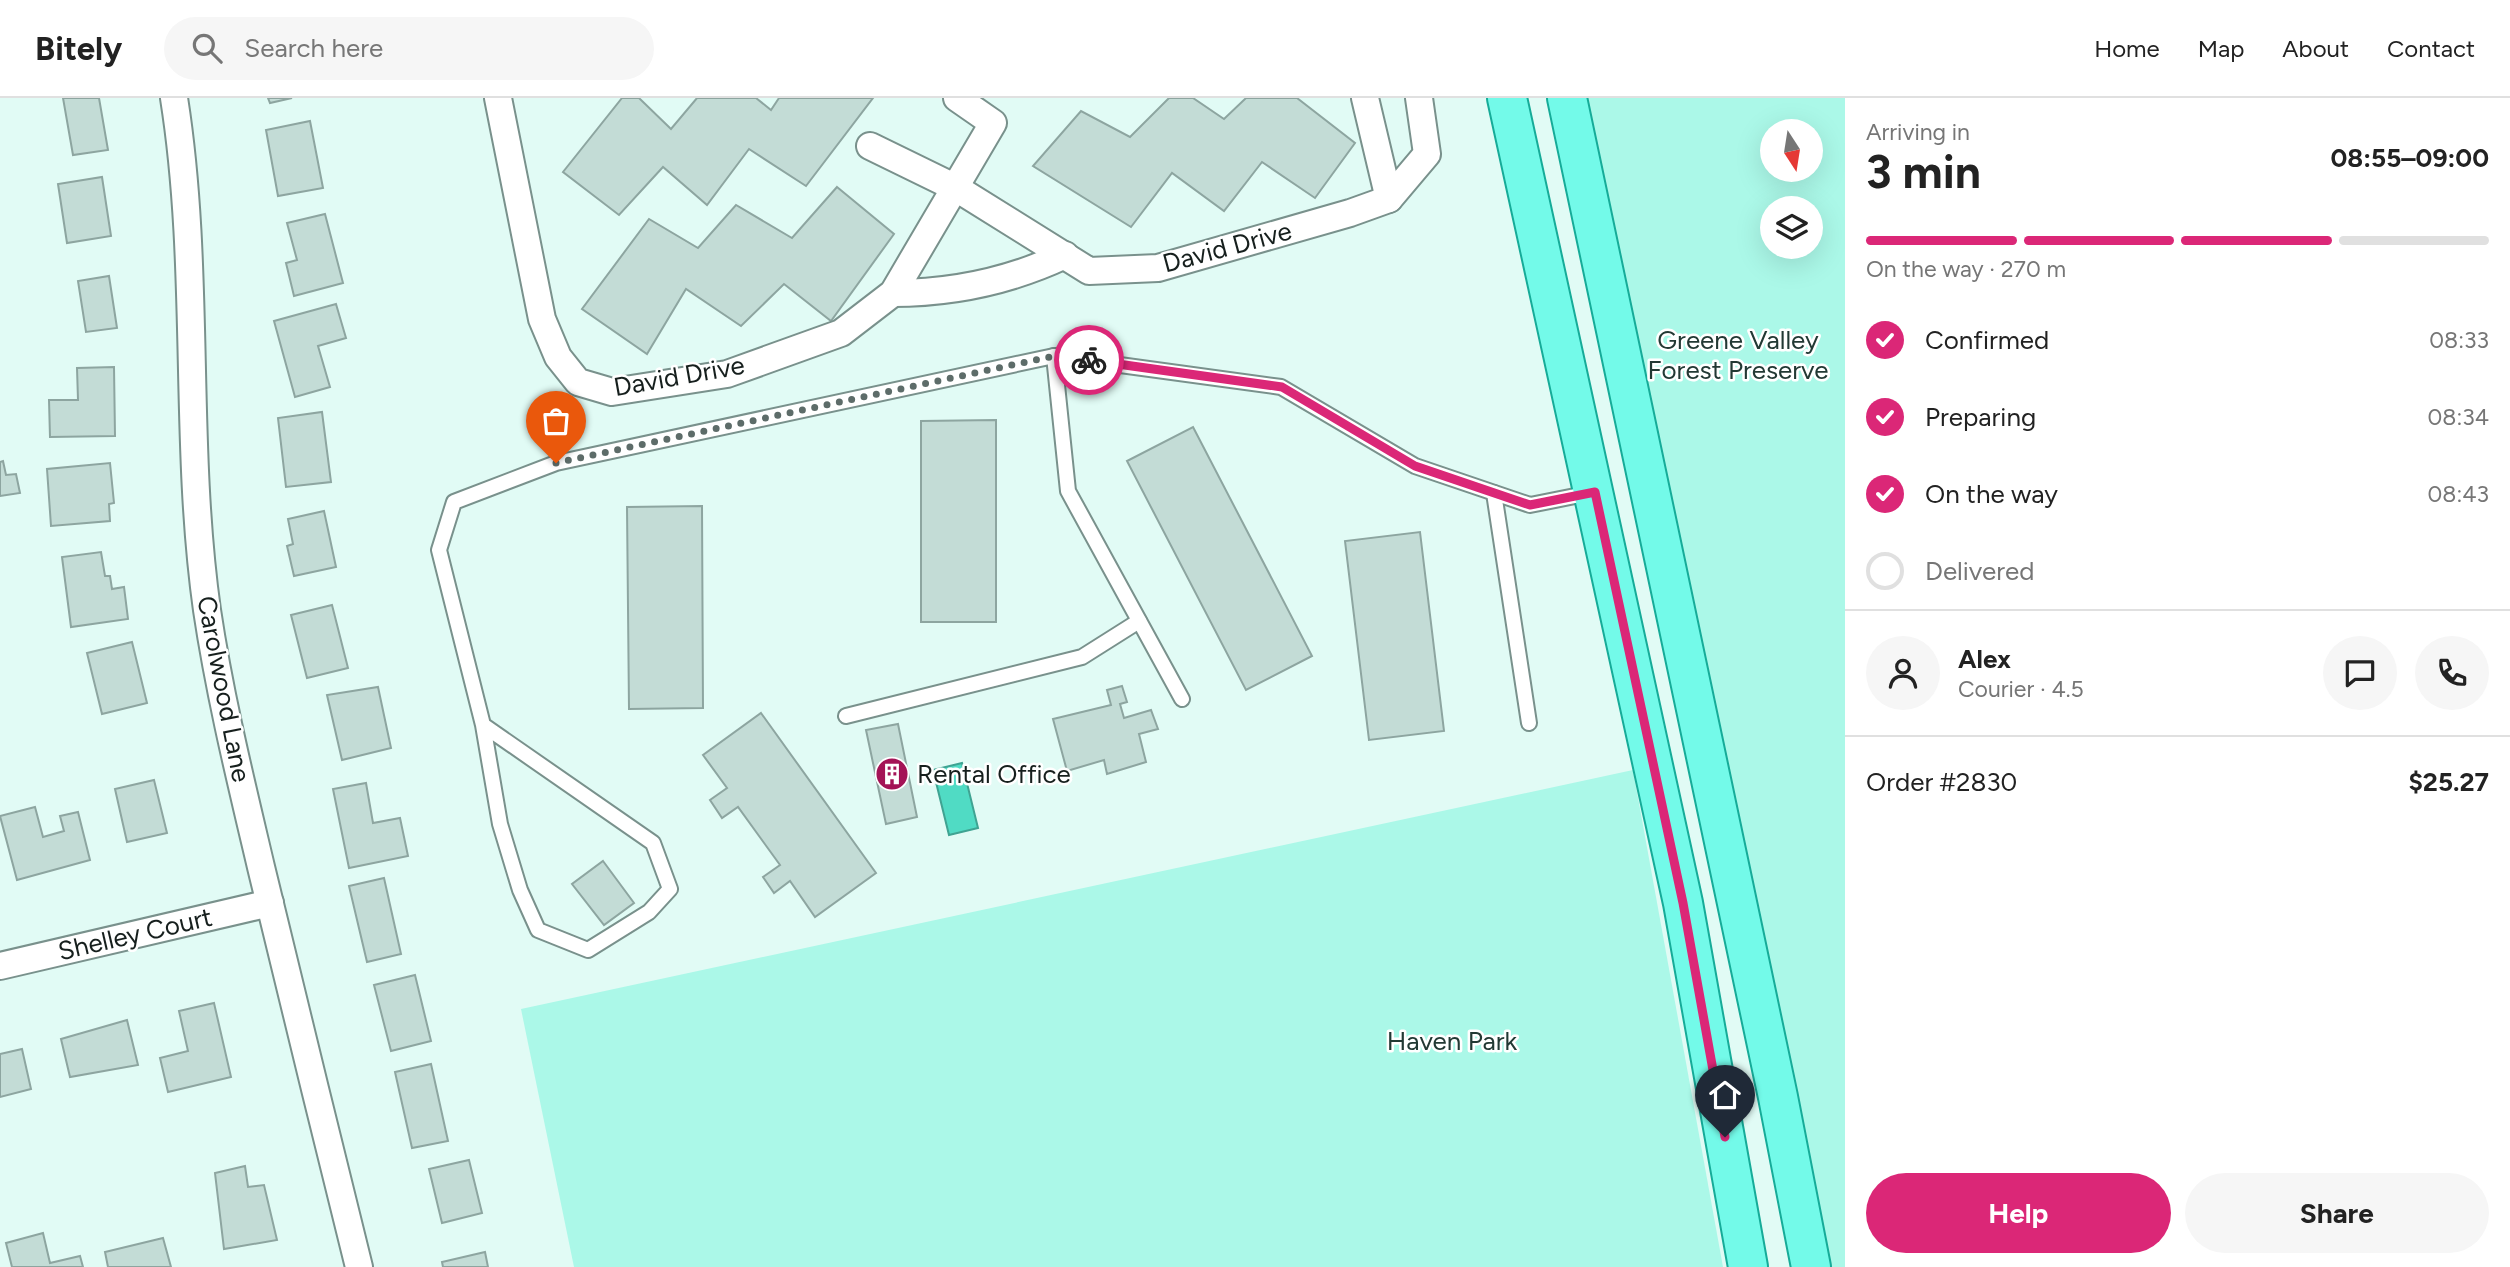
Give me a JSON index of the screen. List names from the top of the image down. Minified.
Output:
{"streets":{"street":["David Drive","Carolwood Lane","Shelley Court"]},"crossings":[["Carolwood Lane","Shelley Court"]],"parks":["Greene Valley Forest Preserve","Haven Park"],"places":{"building":["Rental Office"]},"north":"bottom","page":{"header":"Bitely","search":"Search here","nav":["Home","Map","About","Contact"],"heading":["3 min","Arriving in","08:55–09:00"],"panel":["Alex","Courier · 4.5","Order #2830","$25.27"],"bar":"On the way · 270 m","list":[["Confirmed","08:33"],["Preparing","08:34"],["On the way","08:43"],"Delivered"],"buttons":["Help","Share"]}}
